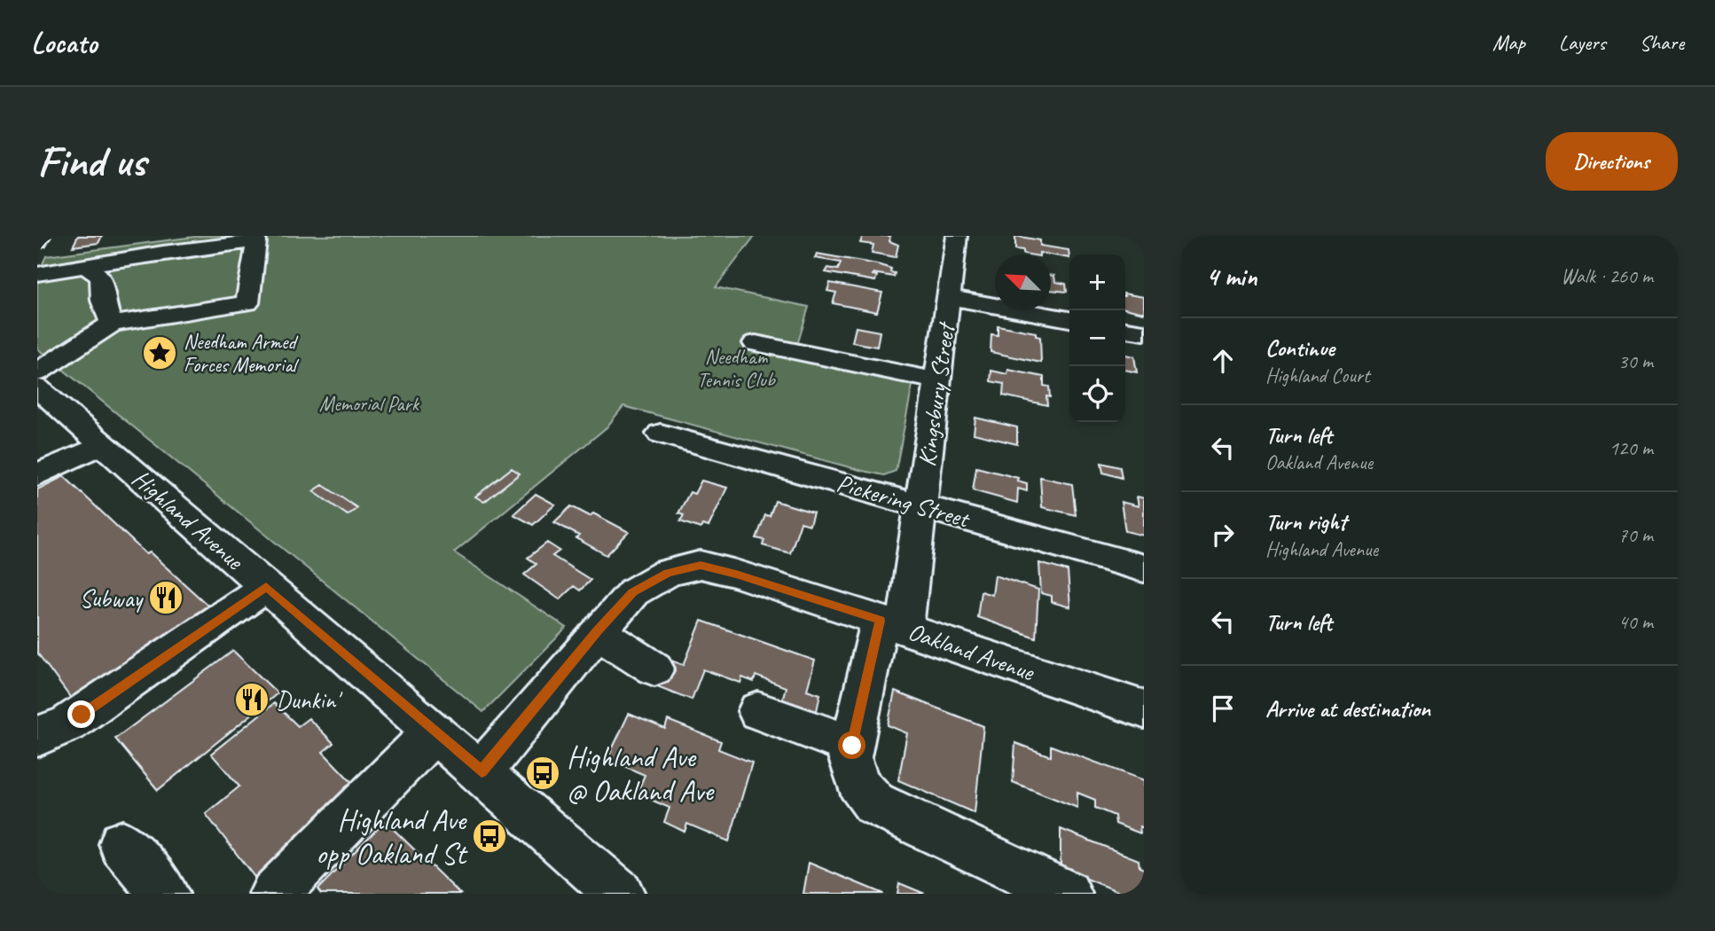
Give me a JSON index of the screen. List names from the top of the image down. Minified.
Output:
{"streets":{"street":["Kingsbury Street","Pickering Street","Highland Avenue","Oakland Avenue"]},"crossings":[["Kingsbury Street","Pickering Street"],["Kingsbury Street","Oakland Avenue"],["Highland Avenue","Oakland Avenue"]],"parks":["Needham Tennis Club","Memorial Park"],"places":{"place":["Needham Armed Forces Memorial"],"restaurant":["Subway","Dunkin'"],"bus stop":["Highland Ave @ Oakland Ave","Highland Ave opp Oakland St"]},"north":"top left","page":{"header":"Locato","nav":["Map","Layers","Share"],"buttons":"Directions","title":"Find us","heading":["4 min","Walk · 260 m"],"map_buttons":["+","−"],"list":[["Continue","Highland Court","30 m"],["Turn left","Oakland Avenue","120 m"],["Turn right","Highland Avenue","70 m"],["Turn left","40 m"],"Arrive at destination"]}}
